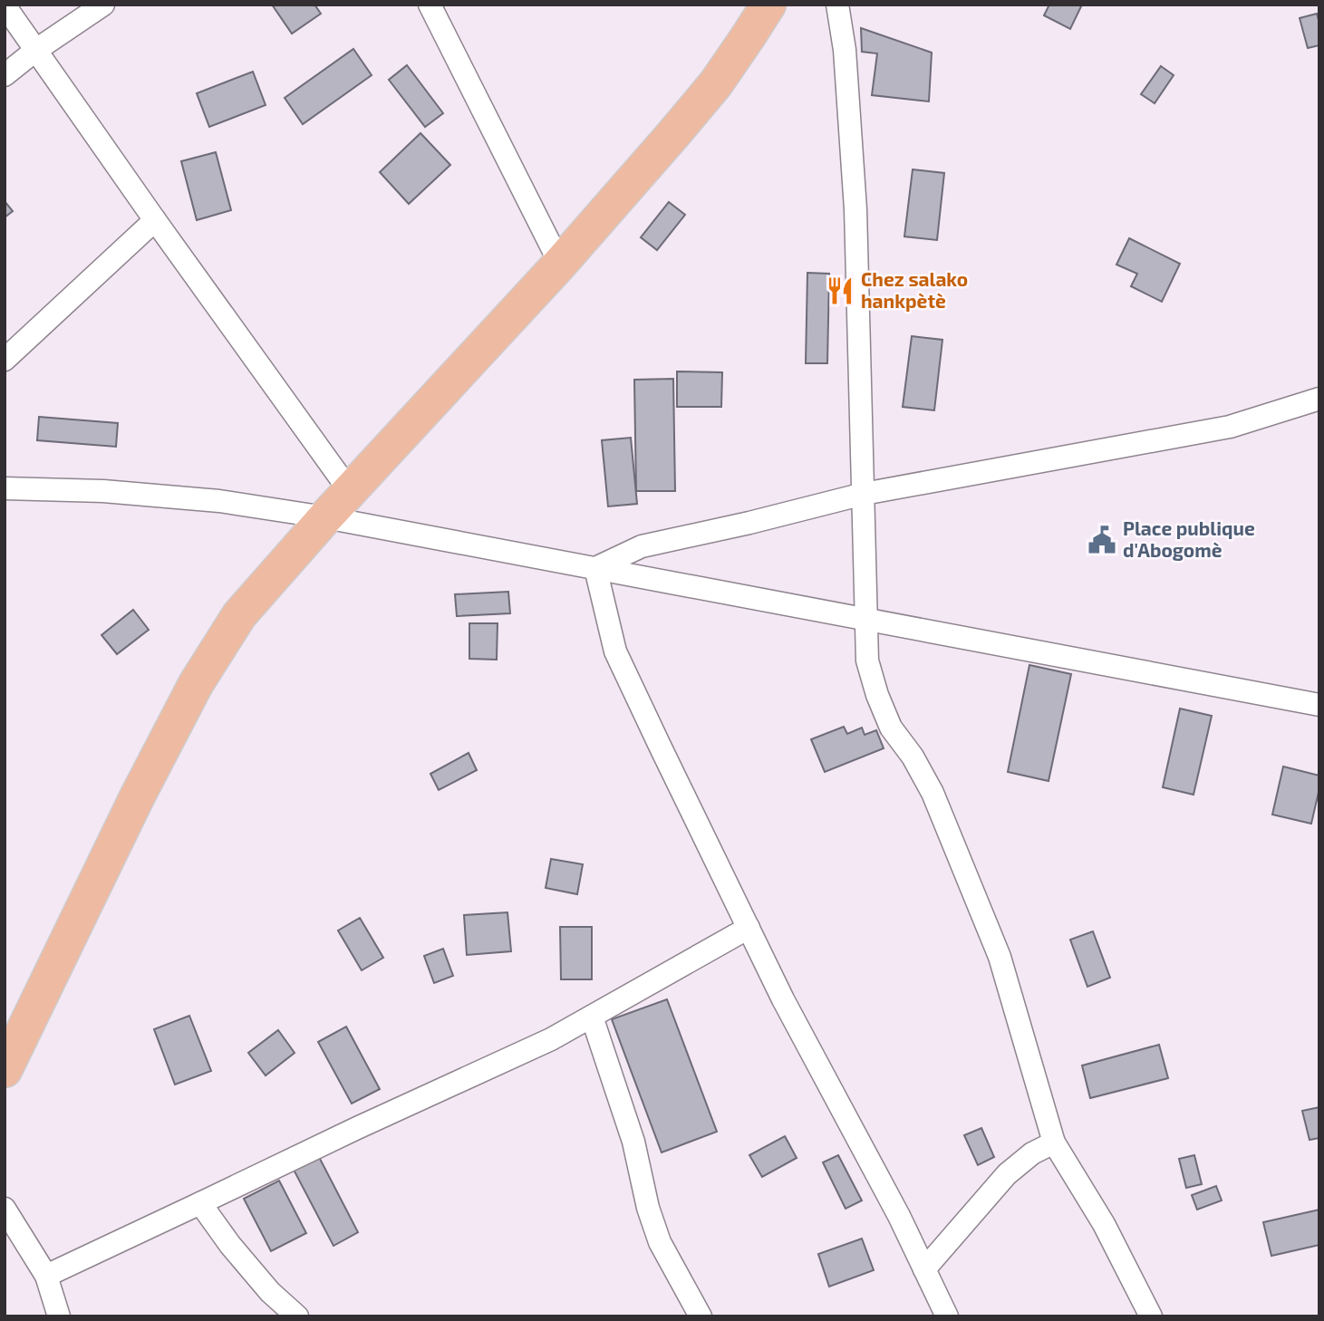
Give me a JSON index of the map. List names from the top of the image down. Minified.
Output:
{"places":{"restaurant":["Chez salako hankpètè"],"public building":["Place publique d'Abogomè"]}}
